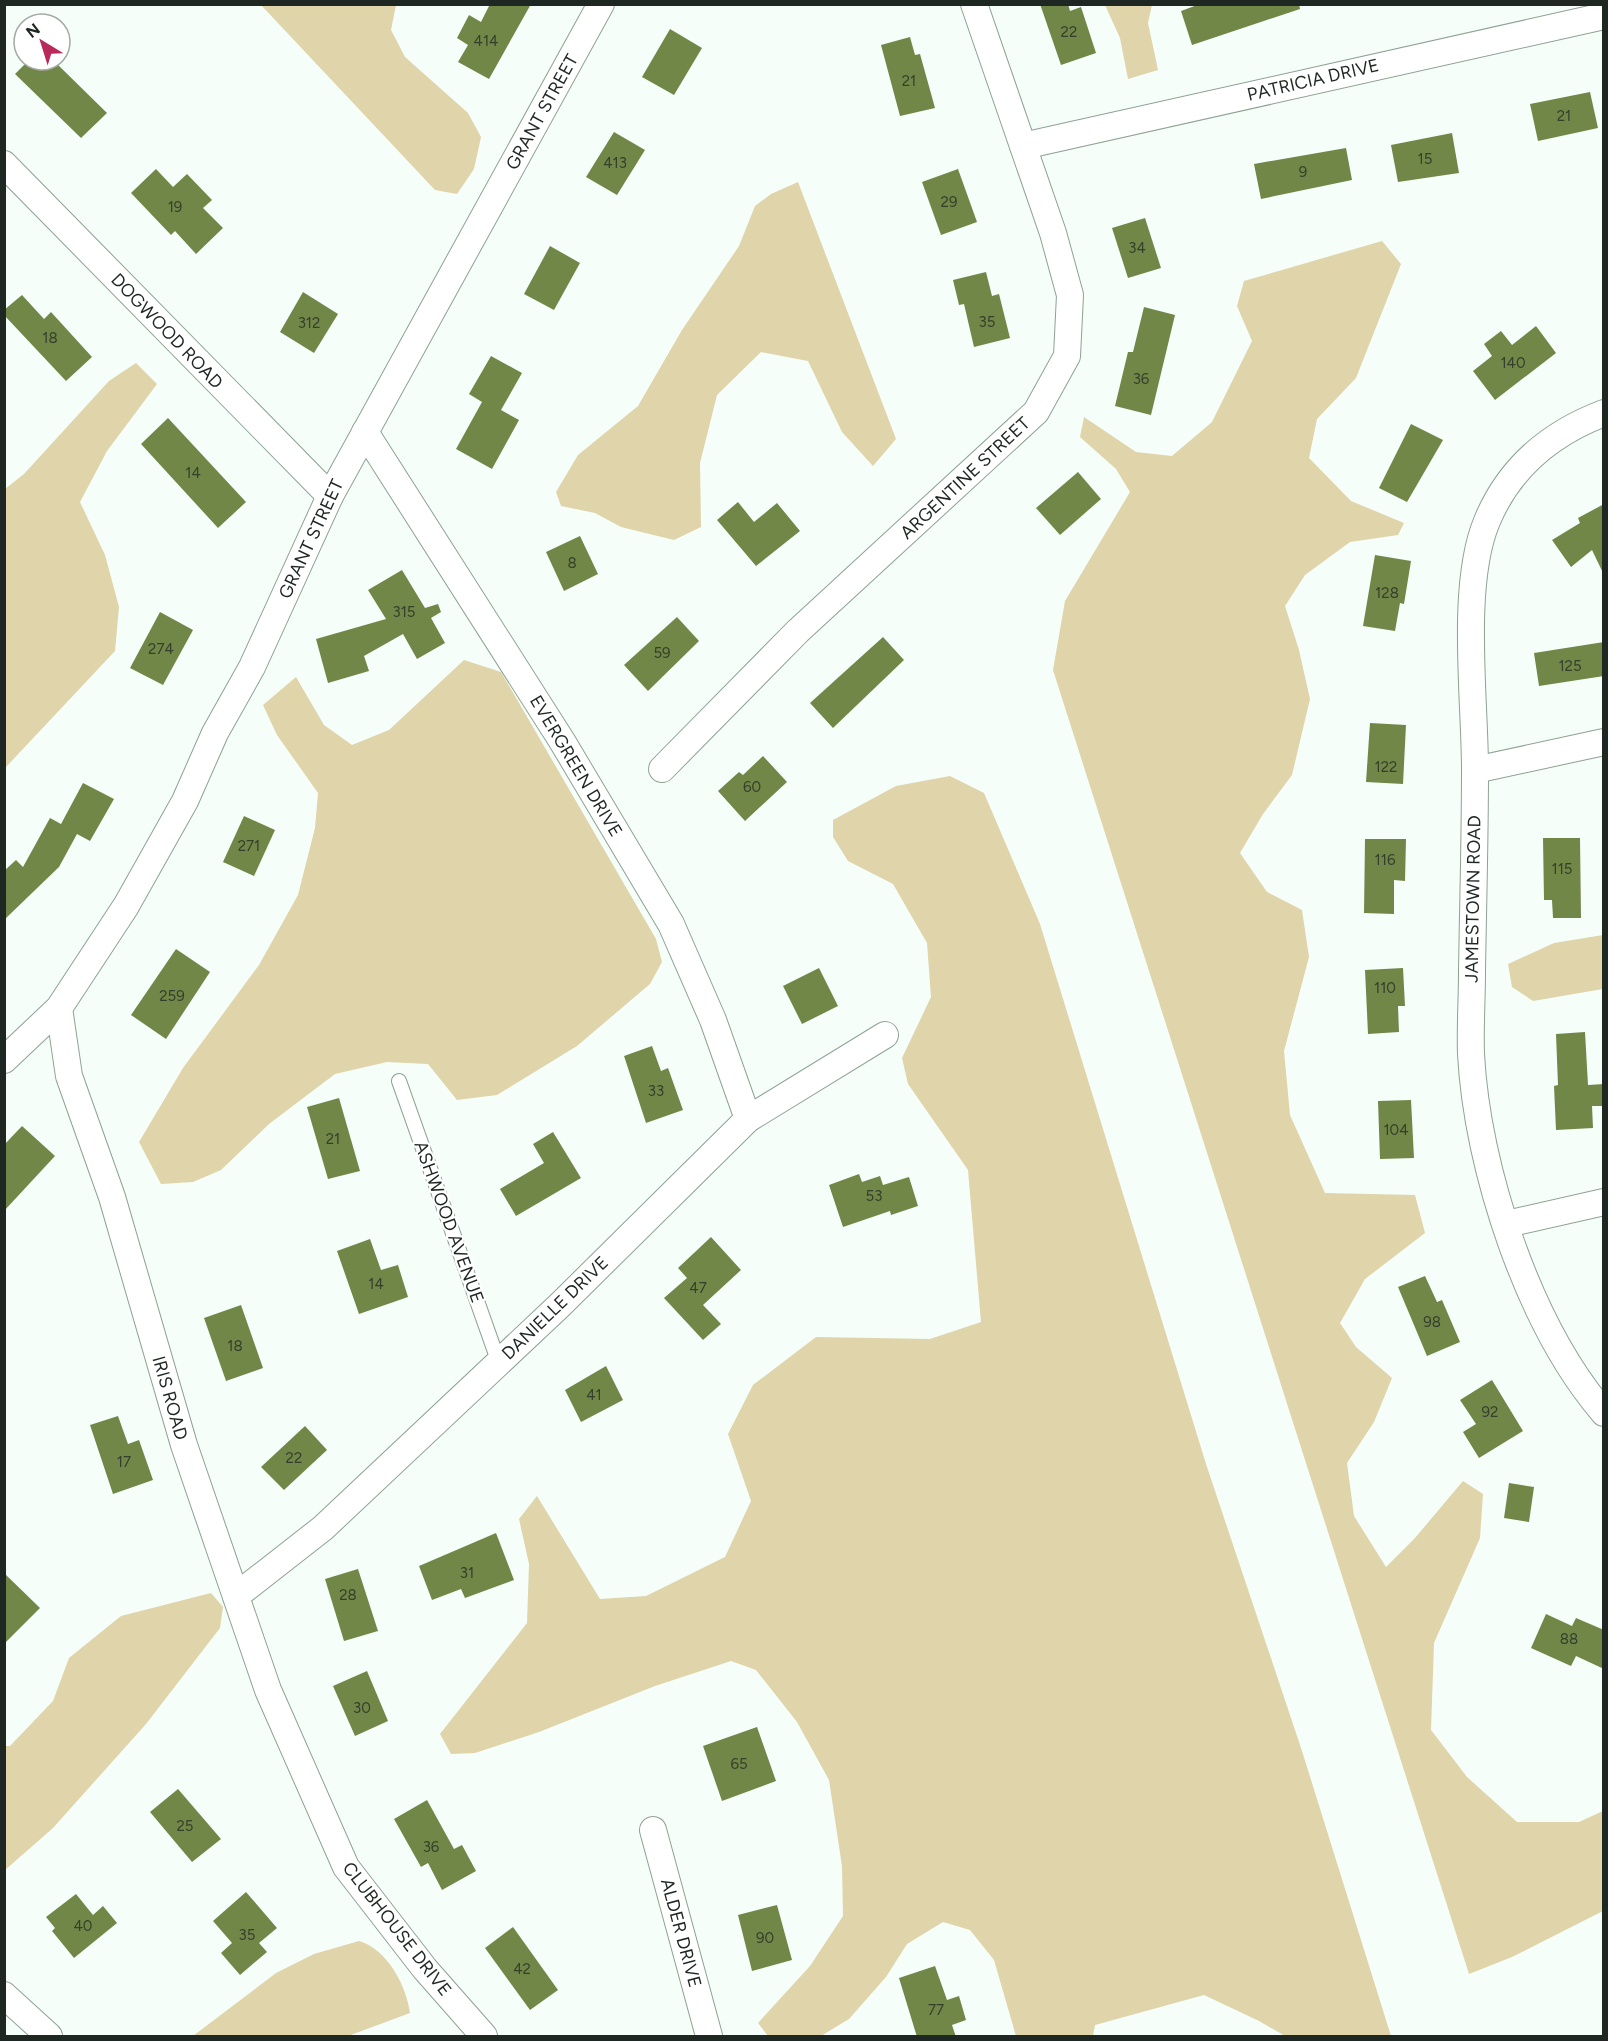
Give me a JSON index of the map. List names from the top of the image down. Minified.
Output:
{"streets":{"street":["PATRICIA DRIVE","GRANT STREET","DOGWOOD ROAD","ARGENTINE STREET","EVERGREEN DRIVE","JAMESTOWN ROAD","DANIELLE DRIVE","IRIS ROAD","CLUBHOUSE DRIVE","ALDER DRIVE"],"lane":["ASHWOOD AVENUE"]},"crossings":[["PATRICIA DRIVE","ARGENTINE STREET"],["GRANT STREET","DOGWOOD ROAD"],["GRANT STREET","EVERGREEN DRIVE"],["GRANT STREET","IRIS ROAD"],["EVERGREEN DRIVE","DANIELLE DRIVE"],["ASHWOOD AVENUE","DANIELLE DRIVE"],["DANIELLE DRIVE","IRIS ROAD"],["IRIS ROAD","CLUBHOUSE DRIVE"]],"house_numbers":["22","414","21","21","15","413","9","29","19","34","35","312","18","140","36","14","8","128","315","274","59","125","122","60","271","116","115","110","259","33","104","21","53","14","47","98","18","41","92","22","17","31","28","88","30","65","25","36","40","35","90","42","77"],"north":"top left"}
